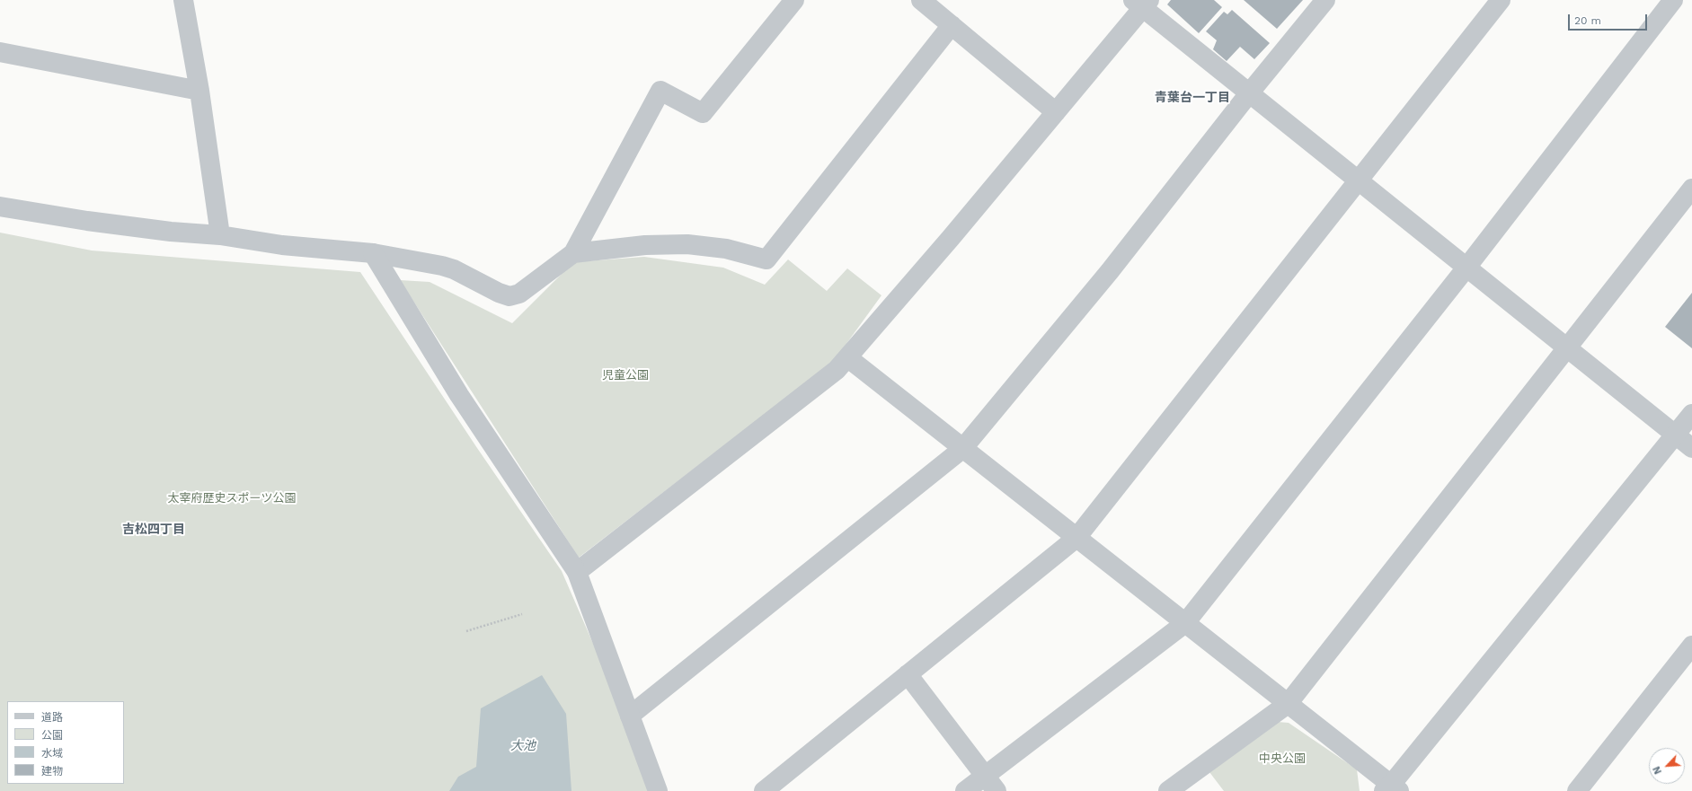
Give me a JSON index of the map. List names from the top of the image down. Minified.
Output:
{"districts":["青葉台一丁目","吉松四丁目"],"water":["大池"],"parks":["児童公園","太宰府歴史スポーツ公園","中央公園"],"legend":["道路","公園","水域","建物"],"scale_bar":"20 m","north":"bottom left"}
